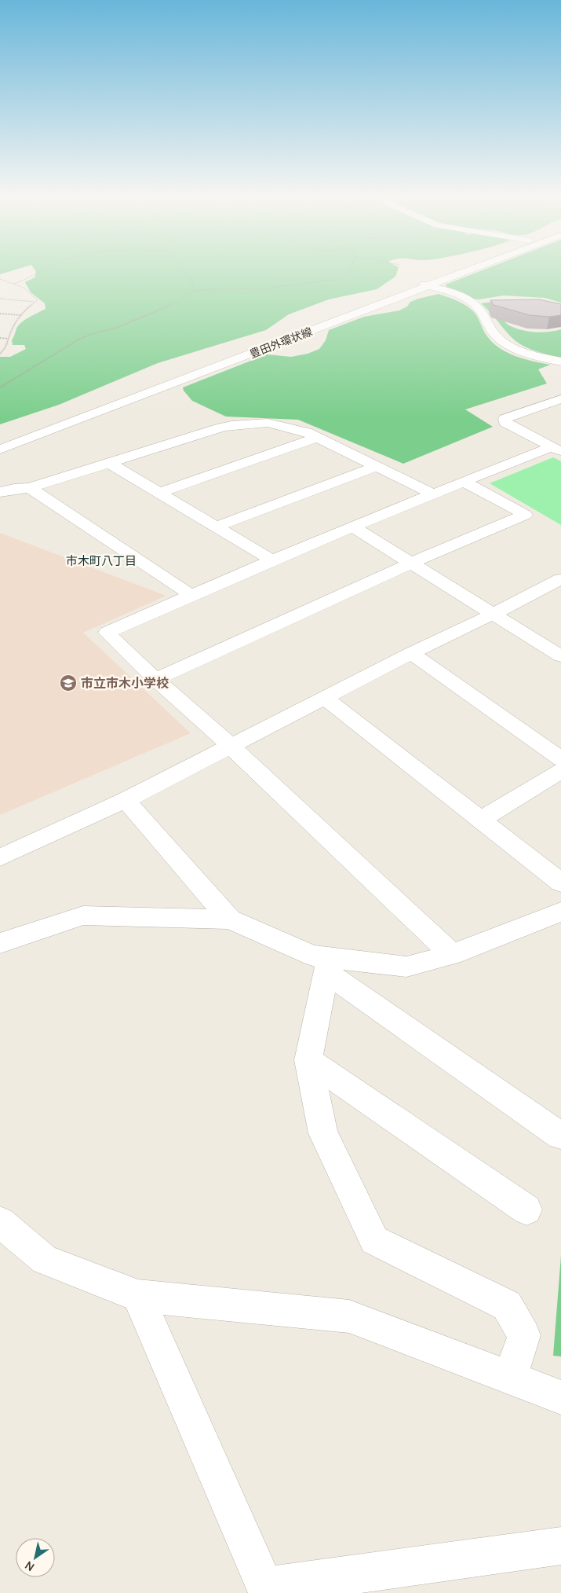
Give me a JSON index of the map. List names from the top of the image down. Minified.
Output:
{"streets":{"street":["豊田外環状線"]},"districts":["市木町八丁目"],"places":{"school or university":["市立市木小学校"]},"north":"bottom left"}
